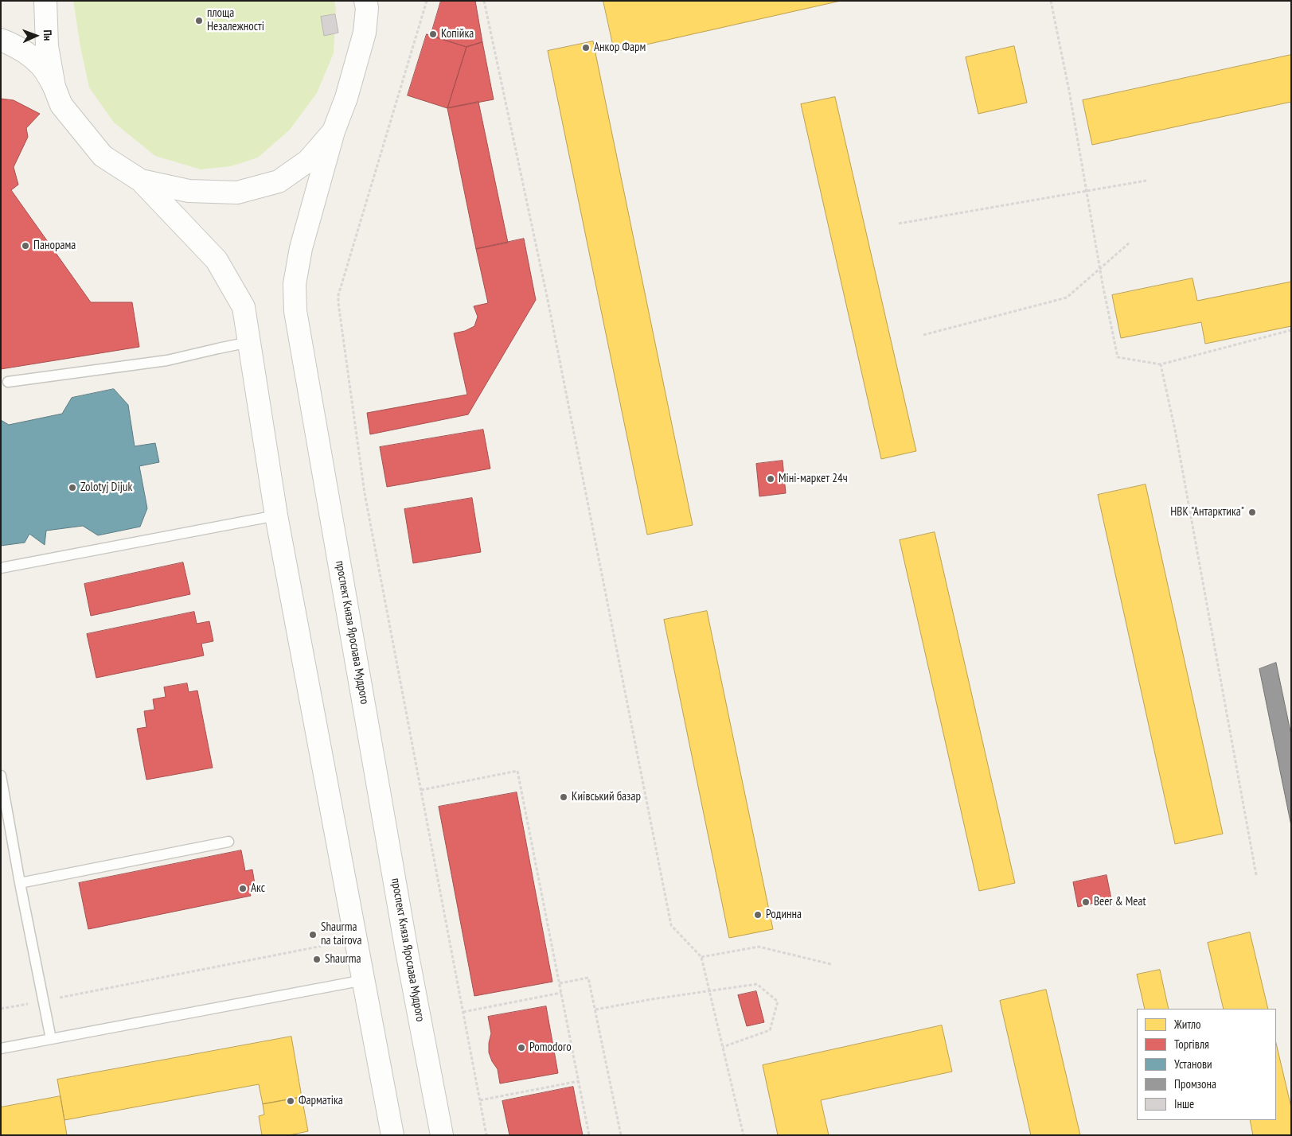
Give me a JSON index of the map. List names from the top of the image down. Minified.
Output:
{"streets":{"main road":["проспект Князя Ярослава Мудрого"]},"places":["площа Незалежності","Копійка","Анкор Фарм","Панорама","Міні-маркет 24ч","Zolotyj Dijuk","НВК \"Антарктика\"","Київський базар","Акс","Beer & Meat","Родинна","Shaurma na tairova","Shaurma","Pomodoro","Фарматіка"],"legend":["Житло","Торгівля","Установи","Промзона","Інше"],"north":"right"}
